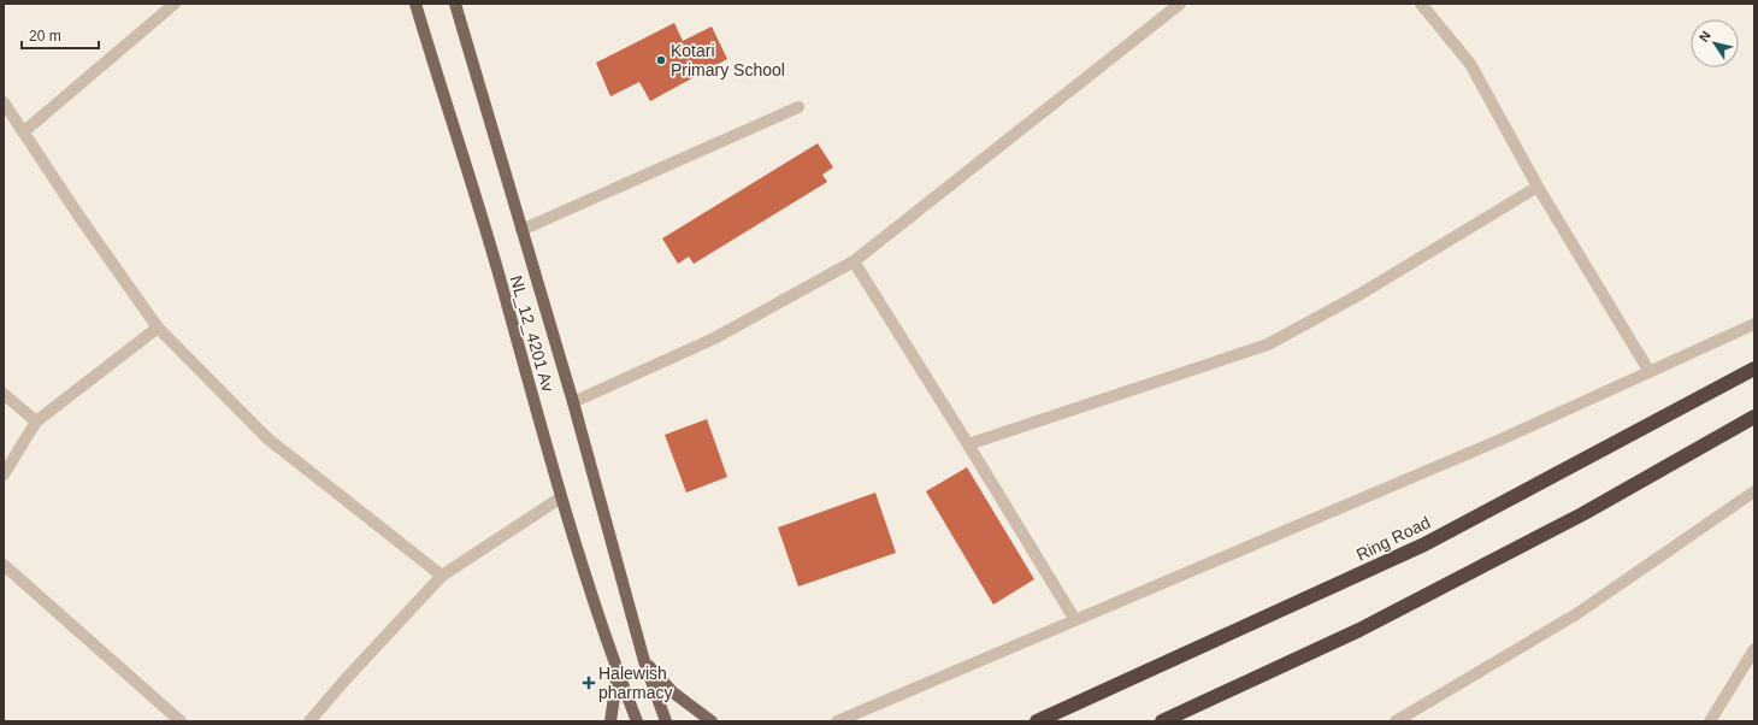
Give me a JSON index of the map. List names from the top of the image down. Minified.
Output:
{"streets":{"highway":["Ring Road"],"main road":["NL_12_4201 Av"]},"places":{"other":["Kotari Primary School"],"health":["Halewish pharmacy"]},"scale_bar":"20 m","north":"top left"}
